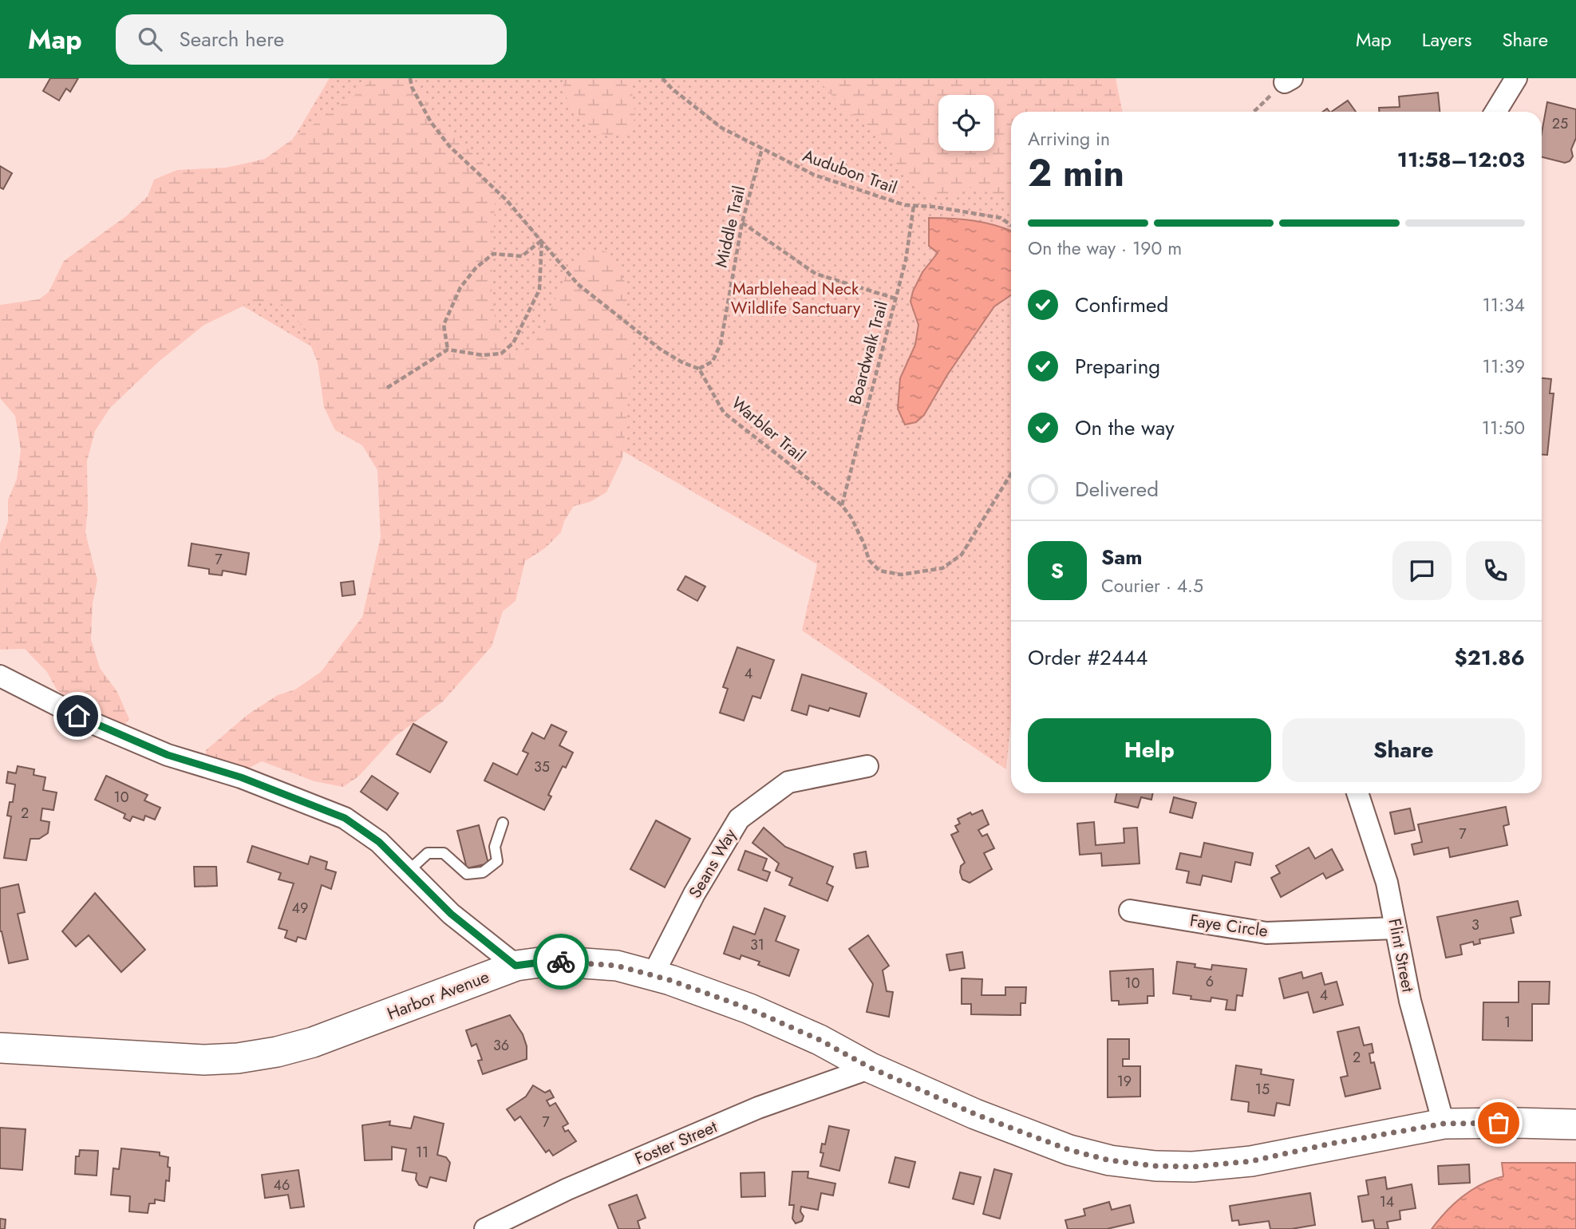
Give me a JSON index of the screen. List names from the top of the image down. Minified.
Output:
{"streets":{"main road":["Harbor Avenue"],"street":["Seans Way","Faye Circle","Flint Street","Foster Street"],"path":["Audubon Trail","Middle Trail","Boardwalk Trail","Warbler Trail"]},"crossings":[["Audubon Trail","Middle Trail"],["Audubon Trail","Boardwalk Trail"],["Middle Trail","Warbler Trail"],["Boardwalk Trail","Warbler Trail"],["Seans Way","Harbor Avenue"],["Faye Circle","Flint Street"],["Flint Street","Harbor Avenue"],["Harbor Avenue","Foster Street"]],"parks":["Marblehead Neck Wildlife Sanctuary"],"house_numbers":["25","7","4","35","10","2","7","49","3","31","6","10","4","1","36","2","19","15","7","11","46","14"],"page":{"header":"Map","search":"Search here","nav":["Map","Layers","Share"],"heading":["2 min","Arriving in","11:58–12:03"],"panel":["Sam","Courier · 4.5","Order #2444","$21.86"],"bar":"On the way · 190 m","list":[["Confirmed","11:34"],["Preparing","11:39"],["On the way","11:50"],"Delivered"],"round":"S","buttons":["Help","Share"]}}
